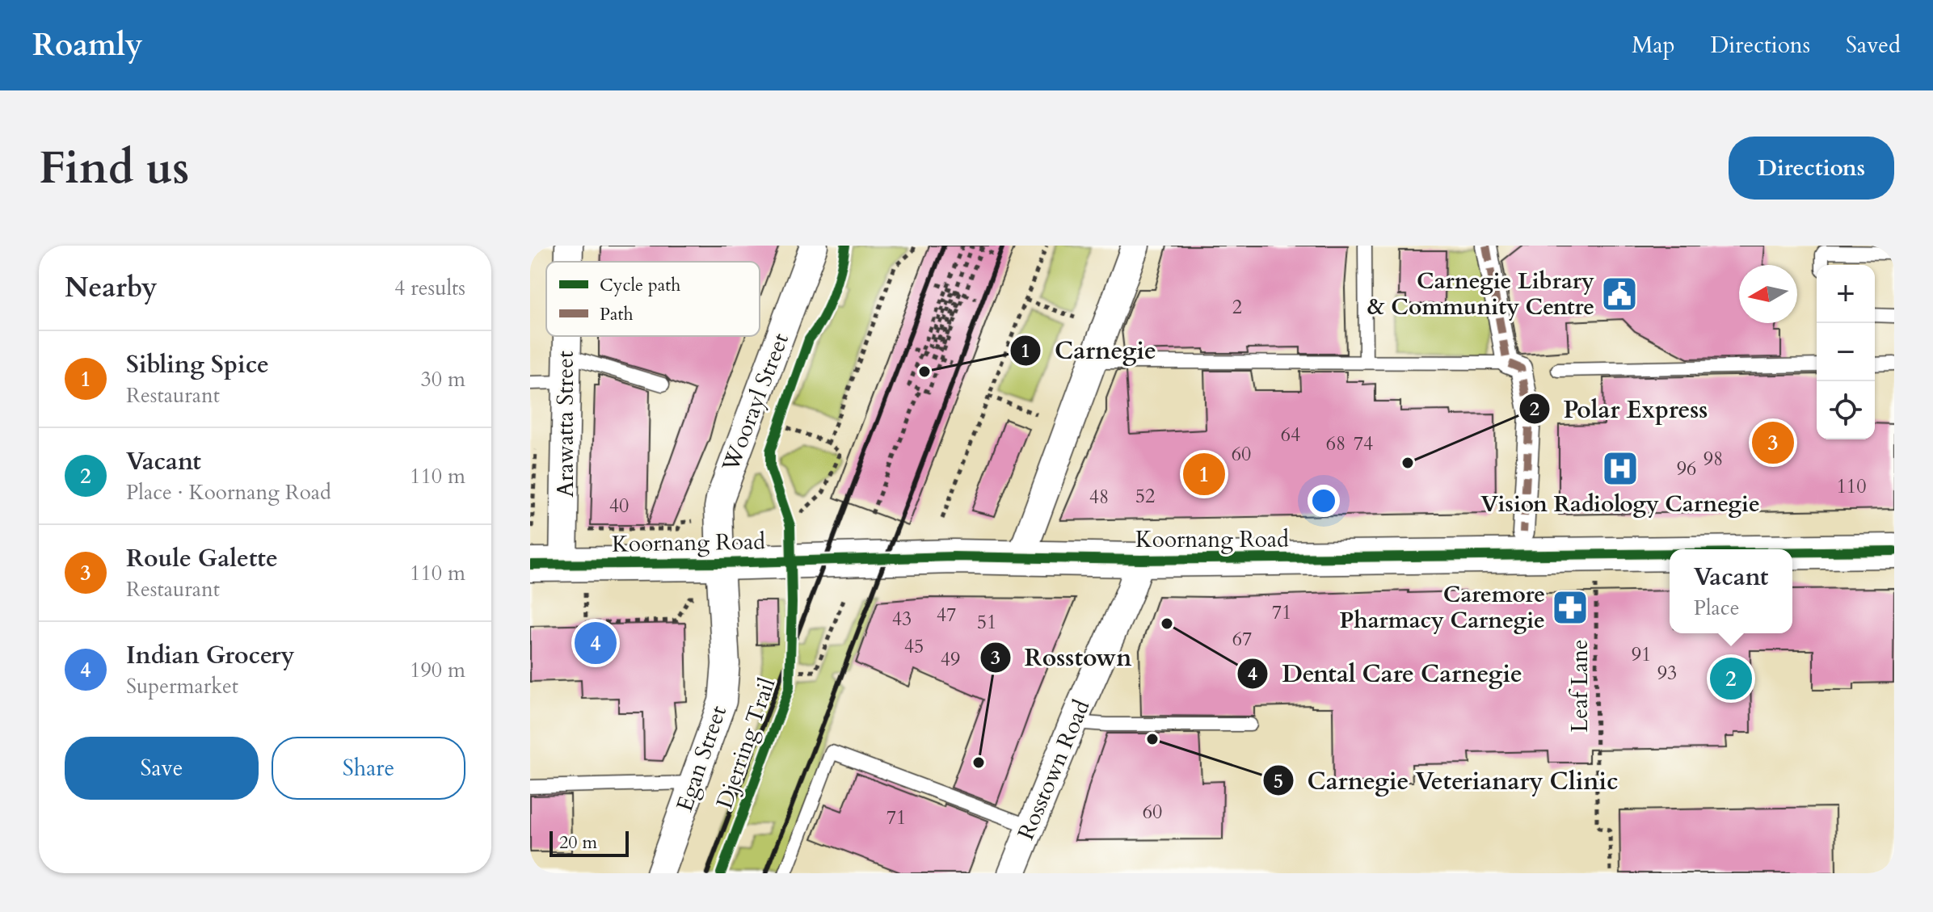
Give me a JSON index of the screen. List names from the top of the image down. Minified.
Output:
{"streets":{"street":["Woorayl Street","Arawatta Street","Koornang Road","Egan Street","Rosstown Road"],"path":["Leaf Lane"],"cycle path":["Djerring Trail"]},"crossings":[["Woorayl Street","Koornang Road"],["Woorayl Street","Egan Street"],["Arawatta Street","Koornang Road"],["Koornang Road","Egan Street"],["Koornang Road","Rosstown Road"]],"places":{"public building":["Carnegie Library & Community Centre"],"other":["Carnegie","Polar Express","Dental Care Carnegie","Carnegie Veterianary Clinic","Rosstown"],"hospital":["Vision Radiology Carnegie"],"pharmacy":["Caremore Pharmacy Carnegie"]},"house_numbers":["2","64","68","74","60","98","96","110","52","48","40","71","47","43","51","67","45","91","49","93","60","71"],"legend":["Cycle path","Path"],"scale_bar":"20 m","north":"left","page":{"header":"Roamly","nav":["Map","Directions","Saved"],"buttons":["Directions",["Save","Share"]],"title":"Find us","heading":["Nearby","4 results"],"map_buttons":["+","−"],"list":[{"mark":"1","name":"Sibling Spice","note":"Restaurant","value":"30 m"},{"mark":"2","name":"Vacant","note":"Place · Koornang Road","value":"110 m"},{"mark":"3","name":"Roule Galette","note":"Restaurant","value":"110 m"},{"mark":"4","name":"Indian Grocery","note":"Supermarket","value":"190 m"}],"pins":["3","1","4","2"],"popup":["Vacant","Place"],"scale":"20 m"}}
